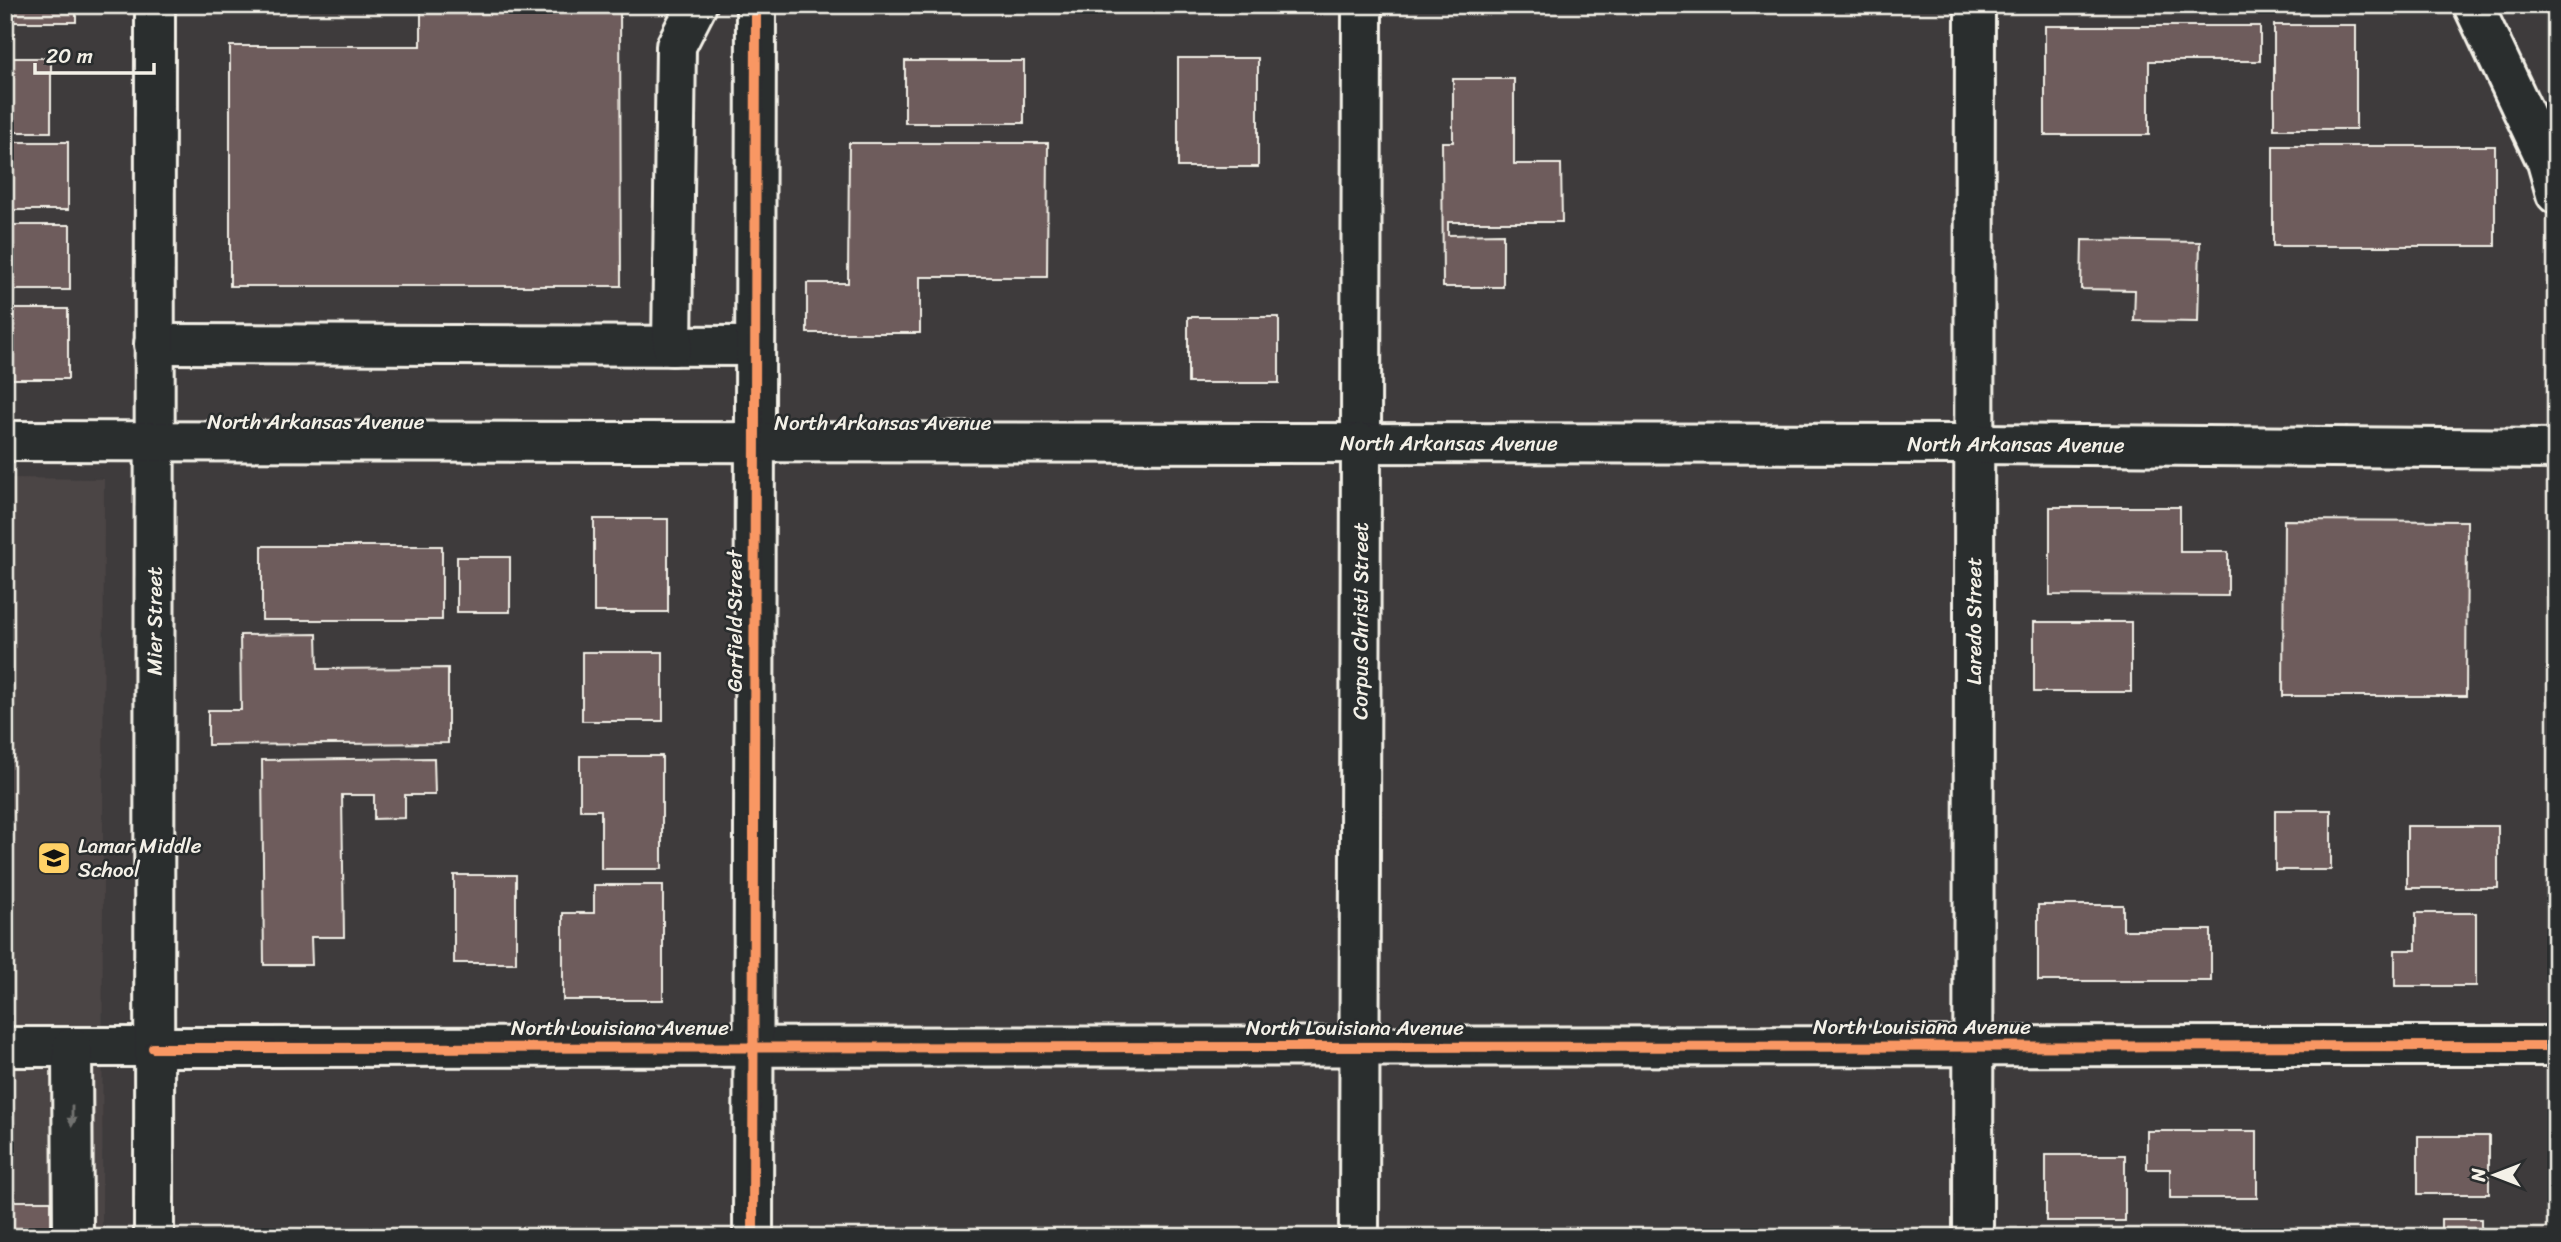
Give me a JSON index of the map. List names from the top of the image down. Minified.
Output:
{"streets":{"street":["North Arkansas Avenue","Mier Street","Garfield Street","Corpus Christi Street","Laredo Street","North Louisiana Avenue"]},"crossings":[["North Arkansas Avenue","Mier Street"],["North Arkansas Avenue","Garfield Street"],["North Arkansas Avenue","Corpus Christi Street"],["North Arkansas Avenue","Laredo Street"],["Mier Street","North Louisiana Avenue"],["Garfield Street","North Louisiana Avenue"],["Corpus Christi Street","North Louisiana Avenue"],["Laredo Street","North Louisiana Avenue"]],"places":{"school or university":["Lamar Middle School"]},"scale_bar":"20 m","north":"left"}
